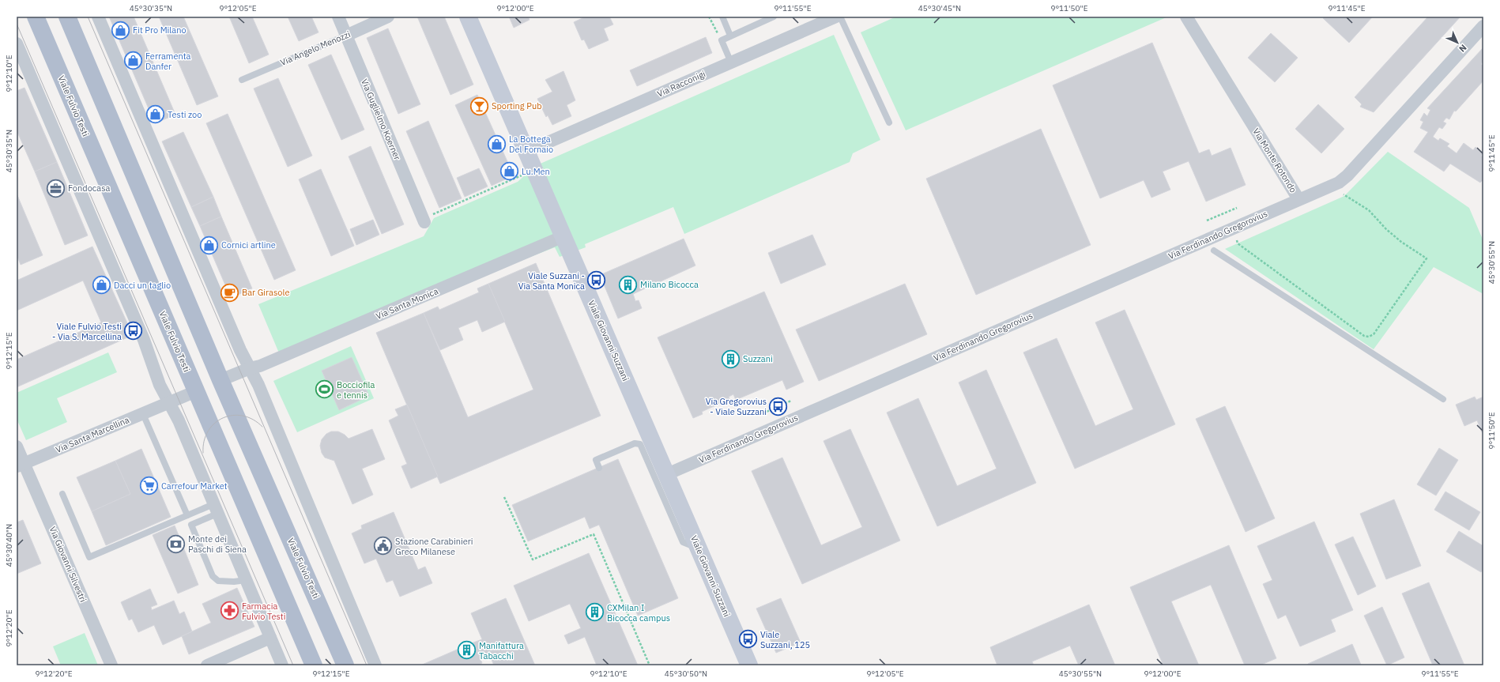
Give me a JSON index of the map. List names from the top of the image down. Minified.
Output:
{"streets":{"main road":["Viale Fulvio Testi"],"street":["Via Angelo Menozzi","Via Racconigi","Via Guglielmo Koerner","Via Monte Rotondo","Via Ferdinando Gregorovius","Via Santa Monica","Viale Giovanni Suzzani","Via Santa Marcellina","Via Giovanni Silvestri"]},"crossings":[["Via Angelo Menozzi","Via Guglielmo Koerner"],["Via Racconigi","Viale Giovanni Suzzani"],["Viale Fulvio Testi","Via Santa Monica"],["Viale Fulvio Testi","Via Santa Marcellina"],["Via Monte Rotondo","Via Ferdinando Gregorovius"],["Via Ferdinando Gregorovius","Viale Giovanni Suzzani"],["Via Santa Monica","Viale Giovanni Suzzani"],["Via Santa Marcellina","Via Giovanni Silvestri"]],"places":{"shop":["Fit Pro Milano","Ferramenta Danfer","Testi zoo","La Bottega Del Fornaio","Lu.Men","Cornici artline","Dacci un taglio"],"bar":["Sporting Pub"],"office":["Fondocasa"],"bus stop":["Viale Suzzani - Via Santa Monica","Viale Fulvio Testi - Via S. Marcellina","Via Gregorovius - Viale Suzzani","Viale Suzzani, 125"],"building":["Milano Bicocca","Suzzani","CXMilan I Bicocca campus","Manifattura Tabacchi"],"cafe":["Bar Girasole"],"sports":["Bocciofila e tennis"],"supermarket":["Carrefour Market"],"bank":["Monte dei Paschi di Siena"],"public building":["Stazione Carabinieri Greco Milanese"],"pharmacy":["Farmacia Fulvio Testi"]},"north":"bottom right","coordinates":["45°30'35\"N","9°12'05\"E","9°12'00\"E","9°11'55\"E","45°30'45\"N","9°11'50\"E","9°11'45\"E","9°12'10\"E","45°30'55\"N","9°12'15\"E","45°30'40\"N","9°12'20\"E","45°30'50\"N"]}
